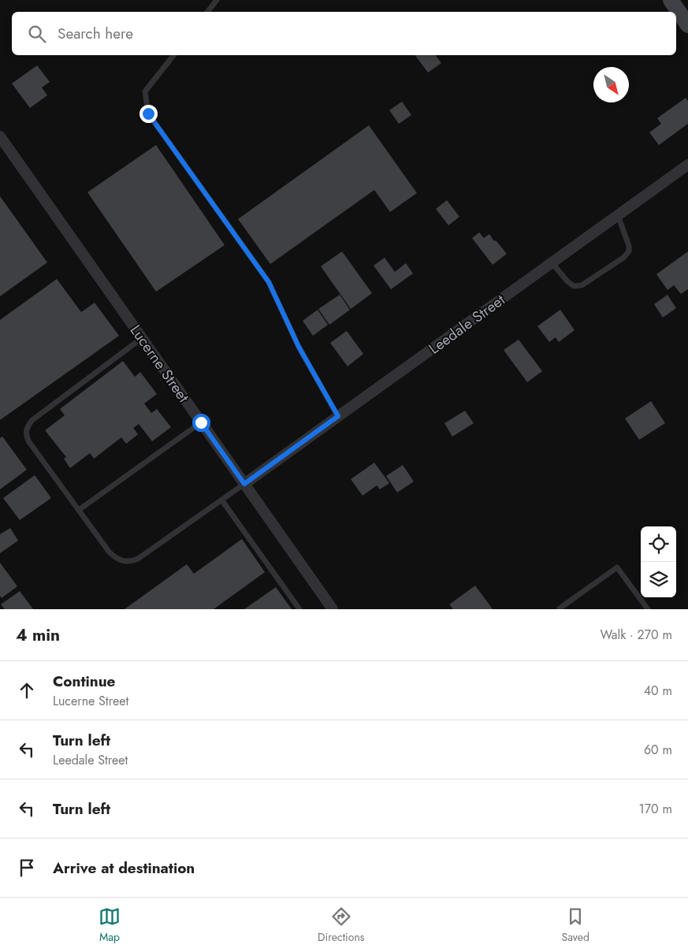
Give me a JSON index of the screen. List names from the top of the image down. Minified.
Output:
{"streets":{"street":["Leedale Street","Lucerne Street"]},"crossings":[["Leedale Street","Lucerne Street"]],"north":"bottom right","page":{"search":"Search here","heading":["4 min","Walk · 270 m"],"list":[["Continue","Lucerne Street","40 m"],["Turn left","Leedale Street","60 m"],["Turn left","170 m"],"Arrive at destination"],"nav":["Map","Directions","Saved"]}}
